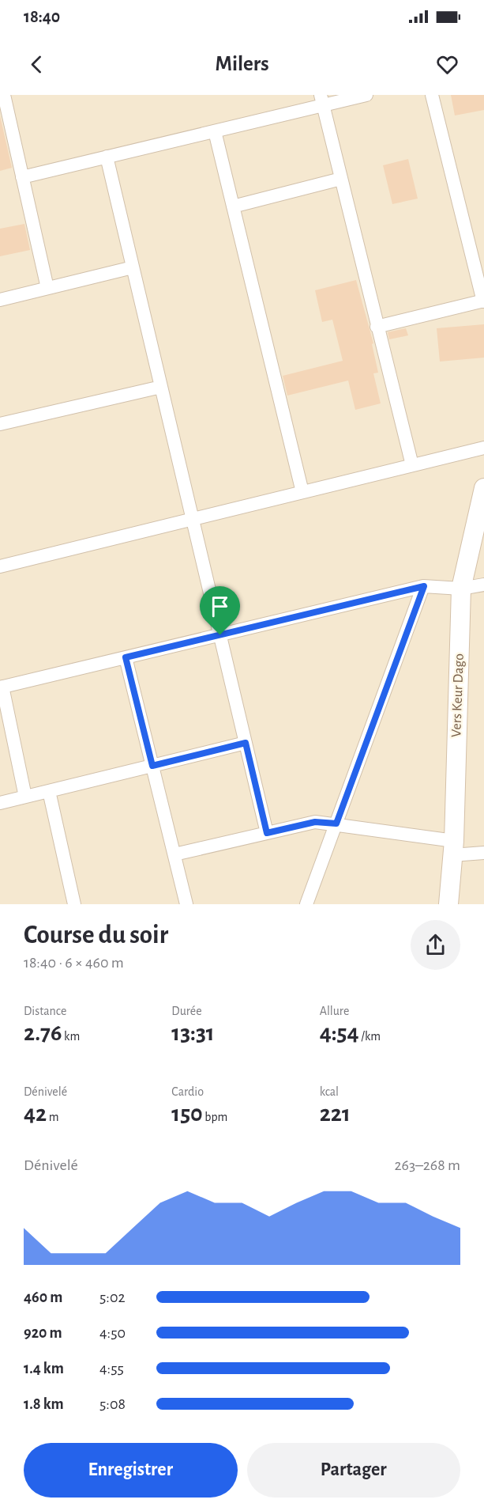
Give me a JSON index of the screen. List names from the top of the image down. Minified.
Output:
{"streets":{"street":["Vers Keur Dago"]},"page":{"status":"18:40","header":"Milers","heading":["Course du soir","18:40 · 6 × 460 m"],"stats":[["Distance","2.76 km"],["Durée","13:31"],["Allure","4:54 /km"],["Dénivelé","42 m"],["Cardio","150 bpm"],["kcal","221"]],"chart":["Dénivelé","263–268 m"],"list":[{"name":"460 m","note":"5:02"},{"name":"920 m","note":"4:50"},{"name":"1.4 km","note":"4:55"},{"name":"1.8 km","note":"5:08"}],"buttons":["Enregistrer","Partager"]}}
